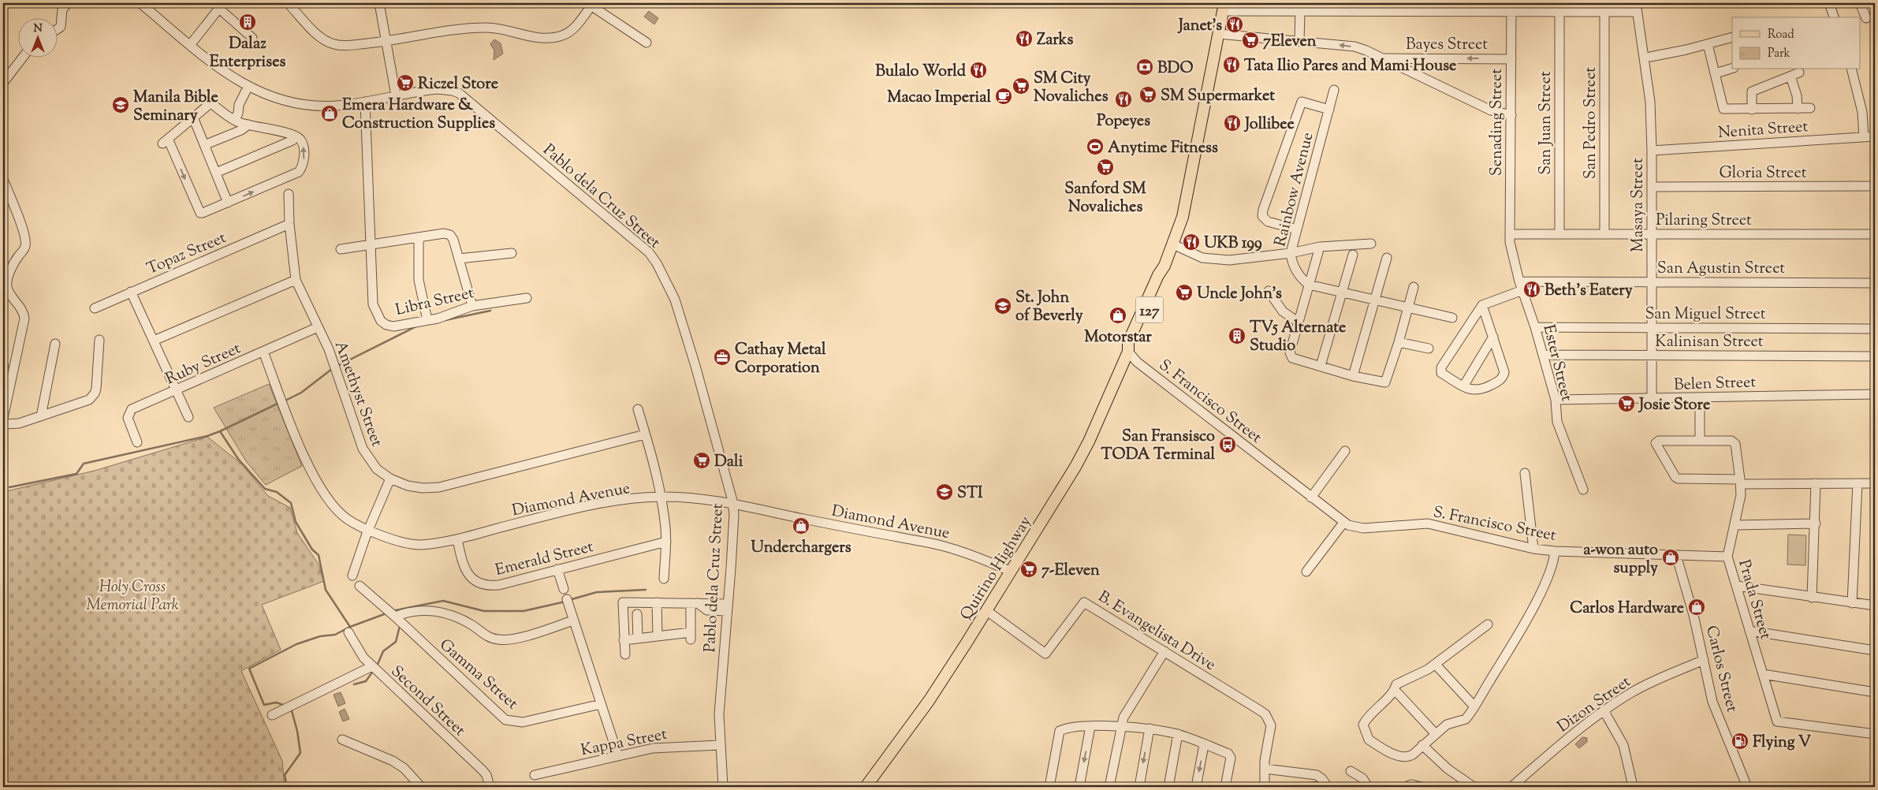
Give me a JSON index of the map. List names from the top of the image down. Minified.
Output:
{"streets":{"main road":["127","Quirino Highway"],"street":["Bayes Street","Senading Street","San Juan Street","San Pedro Street","Nenita Street","Gloria Street","Rainbow Avenue","Pablo dela Cruz Street","Masaya Street","Pilaring Street","Topaz Street","San Agustin Street","Libra Street","San Miguel Street","Kalinisan Street","Ruby Street","Ester Street","Belen Street","Amethyst Street","S. Francisco Street","Diamond Avenue","Emerald Street","Prada Street","B. Evangelista Drive","Carlos Street","Gamma Street","Second Street","Dizon Street","Kappa Street"]},"crossings":[["Bayes Street","Senading Street"],["Senading Street","Pilaring Street"],["Senading Street","Ester Street"],["San Juan Street","Pilaring Street"],["San Pedro Street","Pilaring Street"],["Nenita Street","Masaya Street"],["Gloria Street","Masaya Street"],["Pablo dela Cruz Street","Libra Street"],["Pablo dela Cruz Street","Diamond Avenue"],["Pablo dela Cruz Street","Kappa Street"],["Masaya Street","Pilaring Street"],["Masaya Street","San Agustin Street"],["Masaya Street","San Miguel Street"],["Masaya Street","Kalinisan Street"],["Masaya Street","Belen Street"],["Pilaring Street","Ester Street"],["Topaz Street","Amethyst Street"],["San Agustin Street","Ester Street"],["San Miguel Street","Ester Street"],["Kalinisan Street","Ester Street"],["Ruby Street","Amethyst Street"],["Ruby Street","Diamond Avenue"],["Ester Street","Belen Street"],["S. Francisco Street","Quirino Highway"],["S. Francisco Street","Prada Street"],["S. Francisco Street","Carlos Street"],["Diamond Avenue","Emerald Street"],["Diamond Avenue","Quirino Highway"],["Quirino Highway","B. Evangelista Drive"],["Carlos Street","Dizon Street"]],"parks":["Holy Cross Memorial Park"],"places":{"building":["Dalaz Enterprises","TV5 Alternate Studio"],"restaurant":["Janet's","Zarks","Tata Ilio Pares and Mami House","Bulalo World","Popeyes","Jollibee","UKB 199","Beth's Eatery"],"supermarket":["7Eleven","Riczel Store","SM City Novaliches","SM Supermarket","Sanford SM Novaliches","Uncle John's","Josie Store","Dali","7-Eleven"],"bank":["BDO"],"cafe":["Macao Imperial"],"school or university":["Manila Bible Seminary","St. John of Beverly","STI"],"shop":["Emera Hardware & Construction Supplies","Motorstar","Underchargers","a-won auto supply","Carlos Hardware"],"sports":["Anytime Fitness"],"office":["Cathay Metal Corporation"],"bus stop":["San Fransisco TODA Terminal"],"fuel station":["Flying V"]},"legend":["Road","Park"],"north":"top"}
